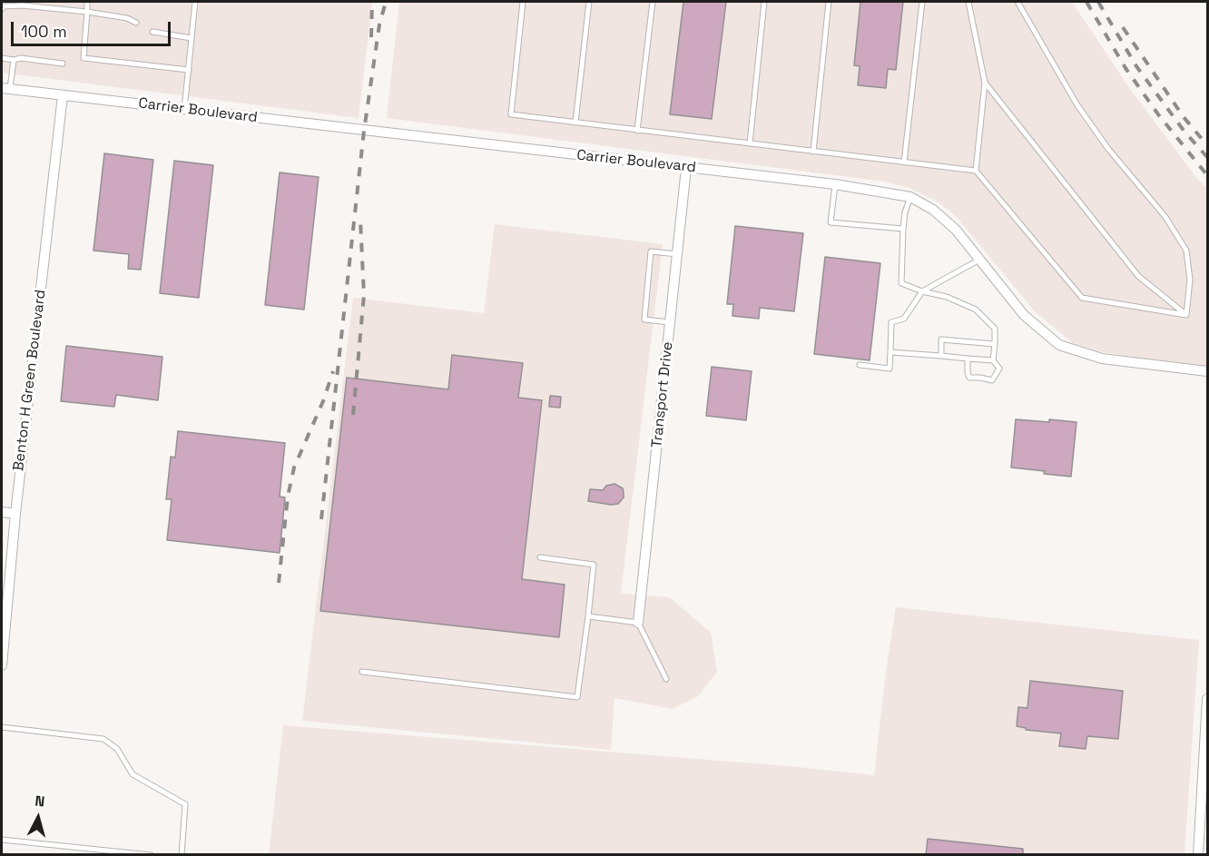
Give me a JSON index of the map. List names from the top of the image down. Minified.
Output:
{"streets":{"street":["Carrier Boulevard","Benton H Green Boulevard","Transport Drive"]},"crossings":[["Carrier Boulevard","Benton H Green Boulevard"],["Carrier Boulevard","Transport Drive"]],"scale_bar":"100 m","north":"top"}
